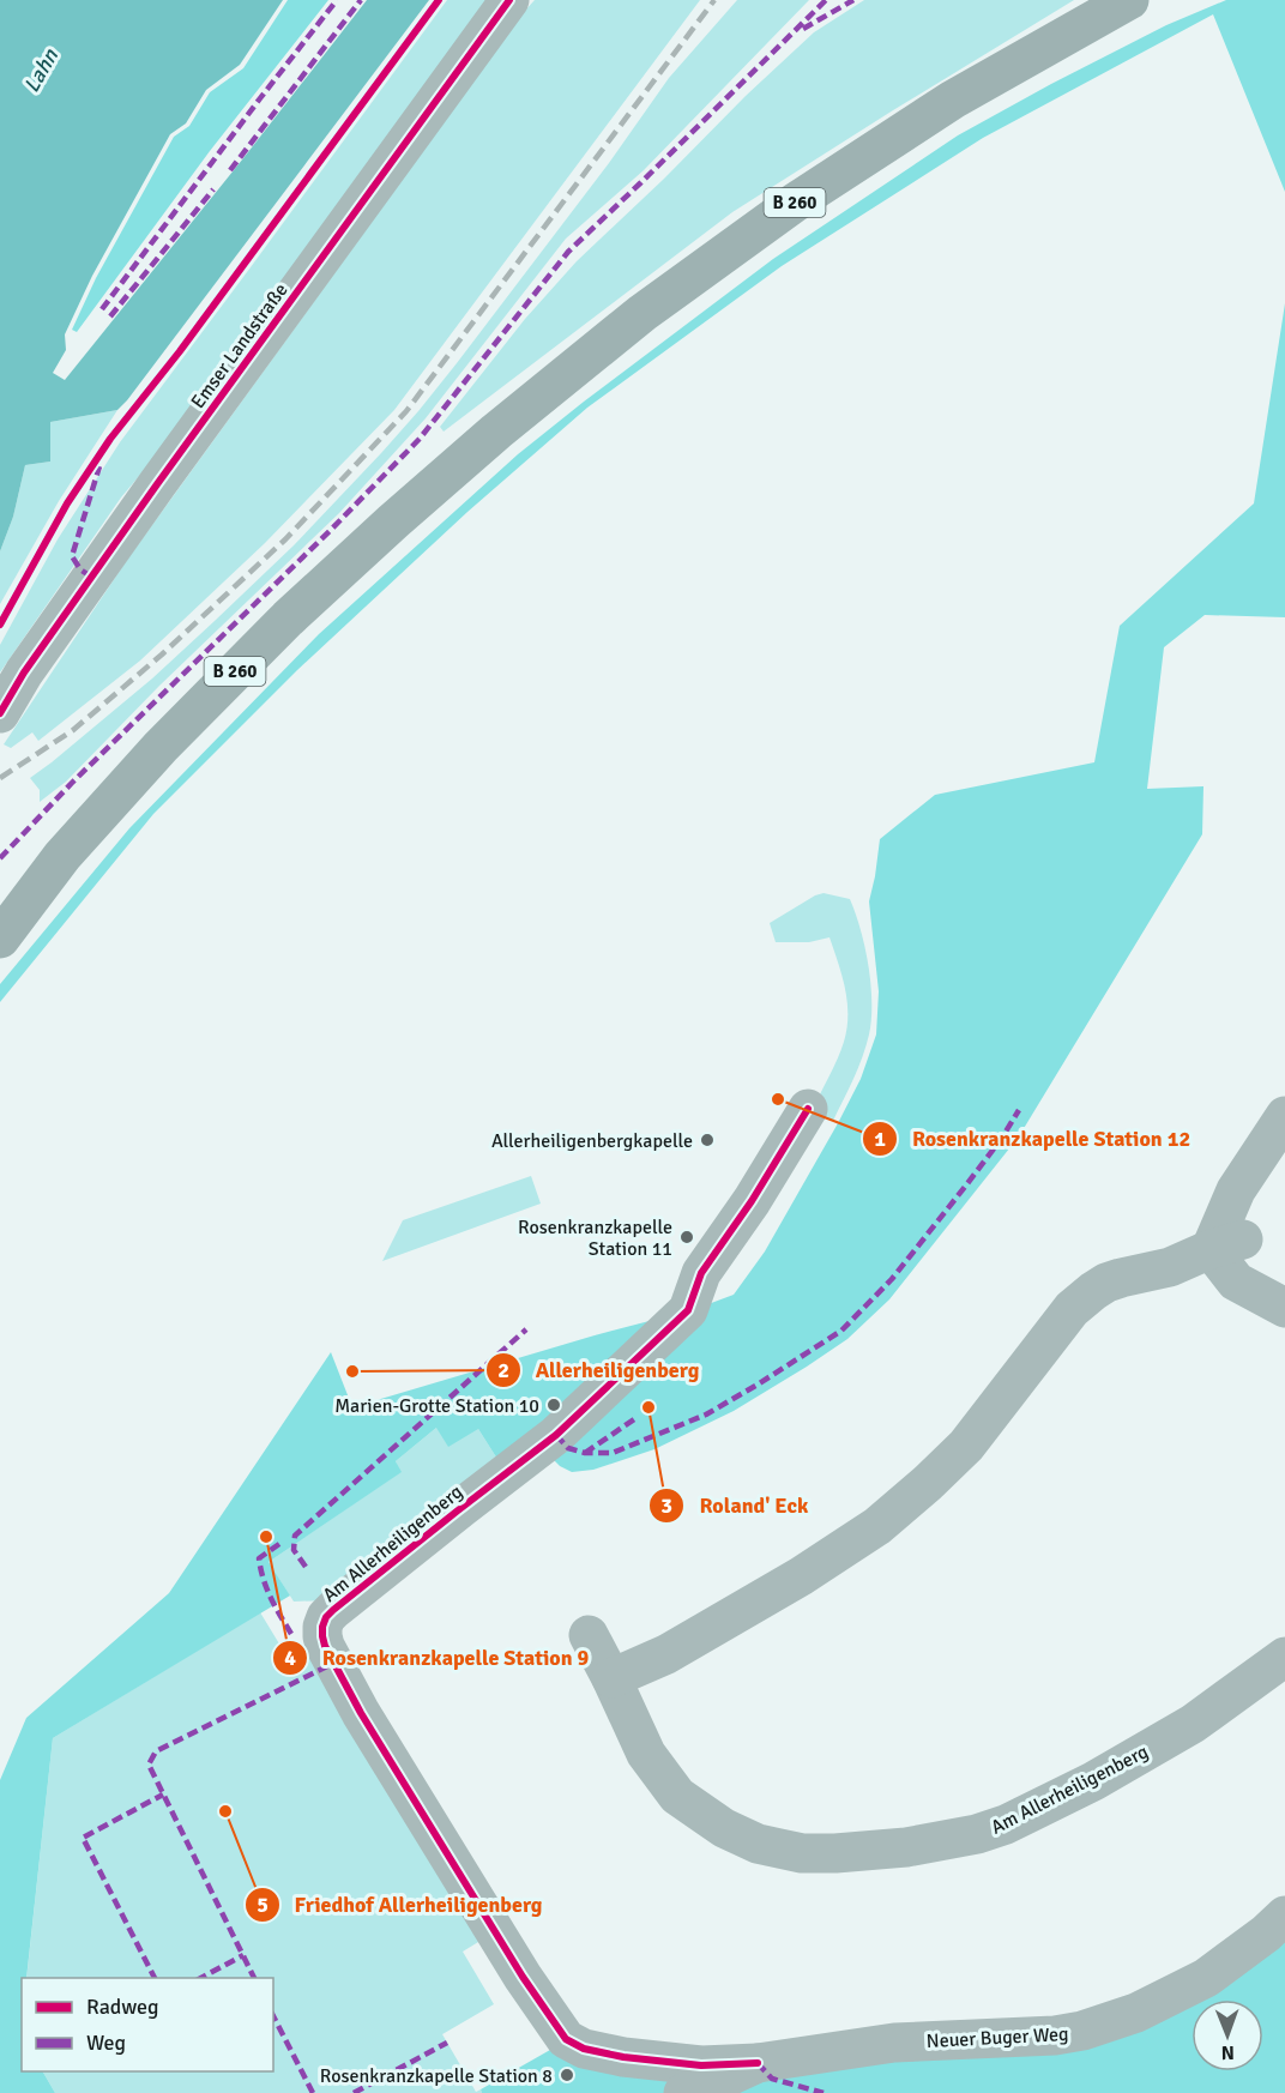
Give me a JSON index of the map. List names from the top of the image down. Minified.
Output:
{"streets":{"main road":["B 260"],"street":["Emser Landstraße","Am Allerheiligenberg","Neuer Buger Weg"]},"crossings":[["Am Allerheiligenberg","Neuer Buger Weg"]],"water":["Lahn"],"places":["Rosenkranzkapelle Station 12","Allerheiligenbergkapelle","Rosenkranzkapelle Station 11","Allerheiligenberg","Marien-Grotte Station 10","Roland' Eck","Rosenkranzkapelle Station 9","Friedhof Allerheiligenberg","Rosenkranzkapelle Station 8"],"legend":["Radweg","Weg"],"north":"bottom"}
